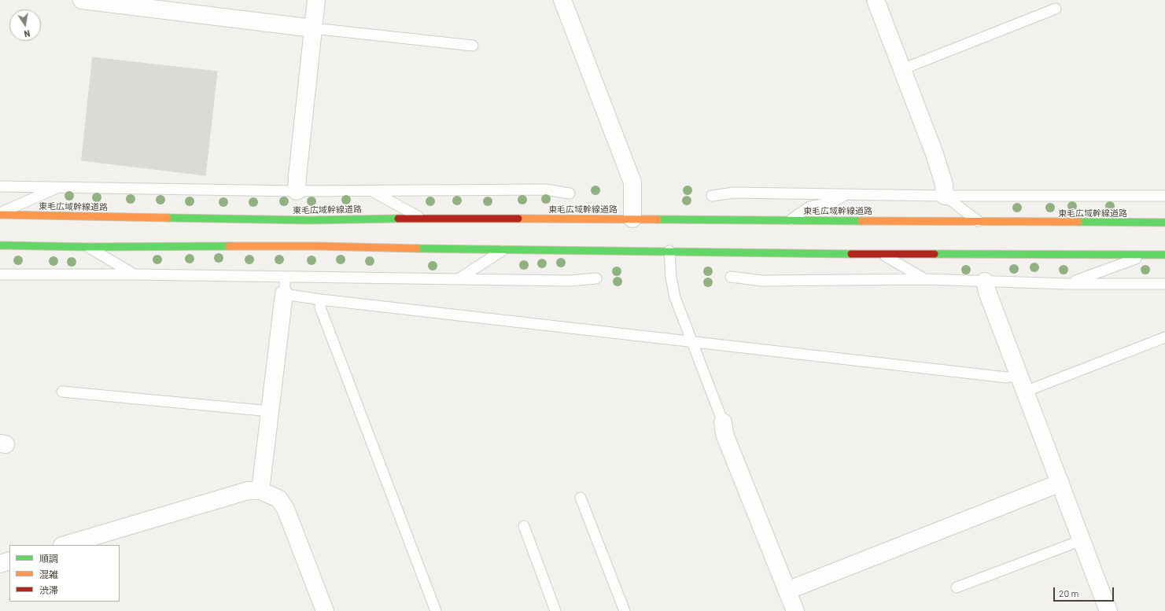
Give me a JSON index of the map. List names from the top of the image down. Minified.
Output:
{"streets":{"highway":["東毛広域幹線道路"]},"legend":["順調","混雑","渋滞"],"scale_bar":"20 m","north":"bottom"}
